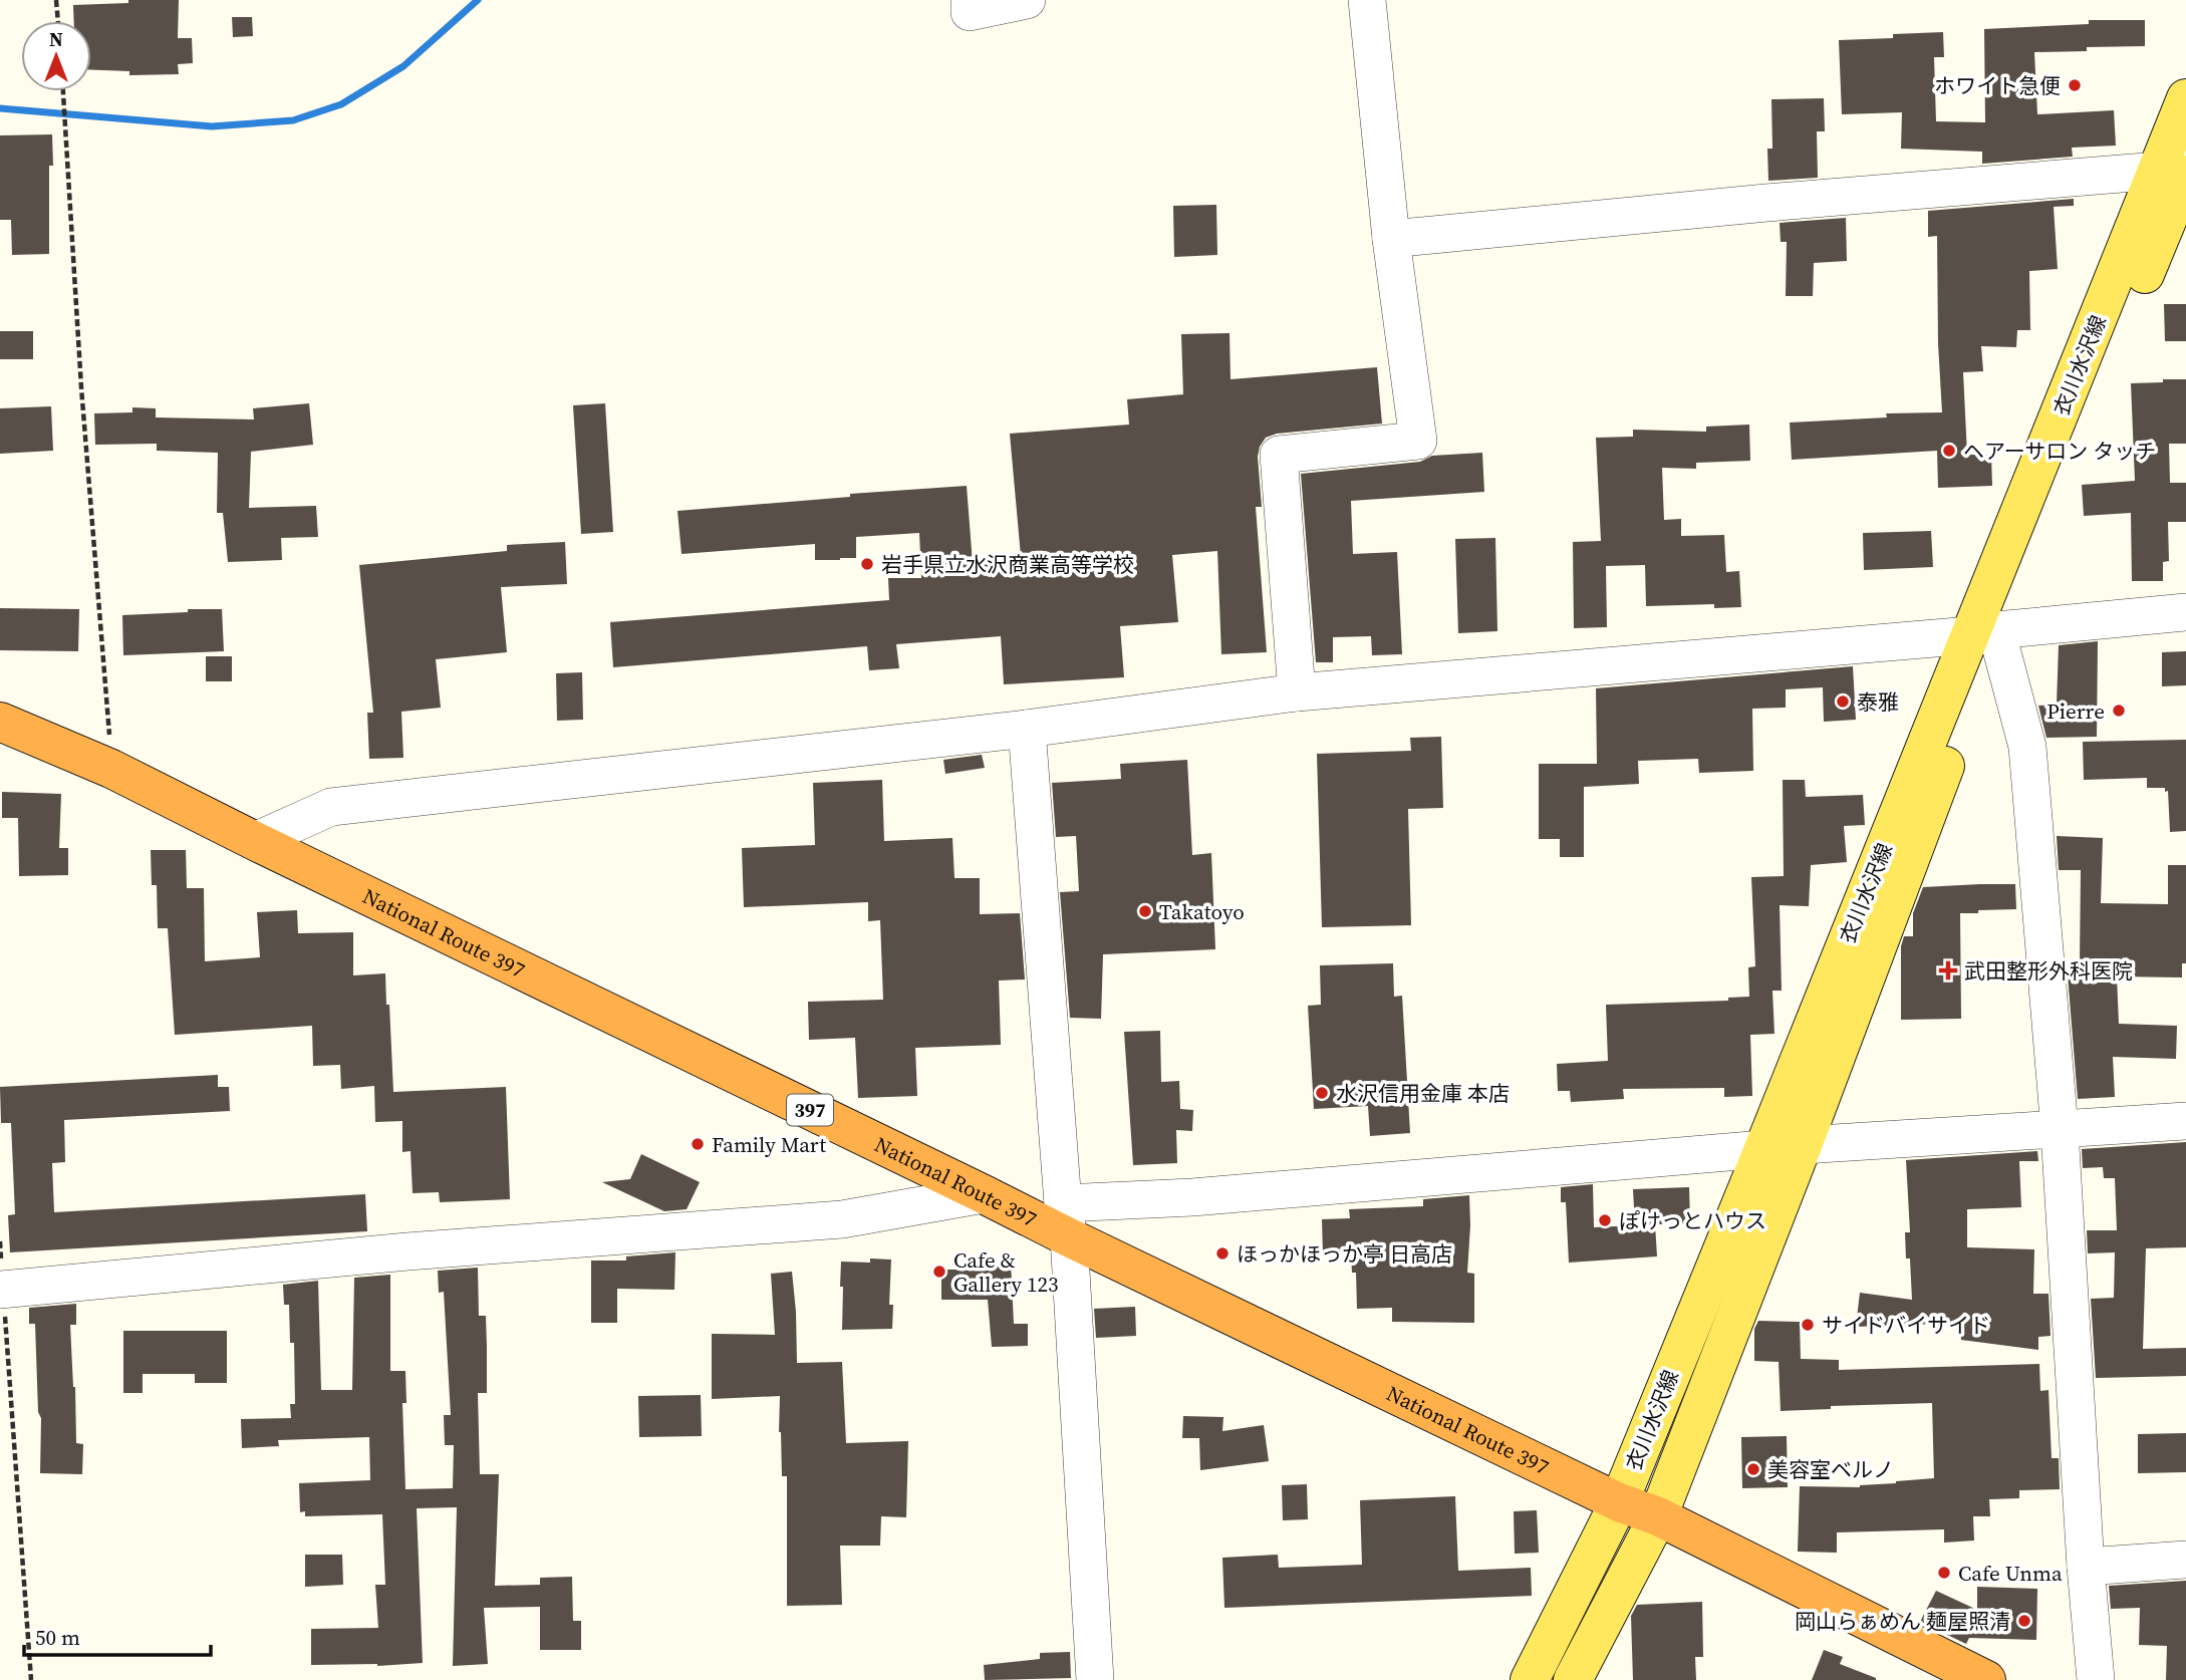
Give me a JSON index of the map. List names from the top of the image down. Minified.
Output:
{"streets":{"highway":["National Route 397","397"],"main road":["衣川水沢線"]},"crossings":[["衣川水沢線","National Route 397"]],"places":{"other":["ホワイト急便","ヘアーサロン タッチ","岩手県立水沢商業高等学校","泰雅","Pierre","Takatoyo","水沢信用金庫 本店","Family Mart","ぽけっとハウス","ほっかほっか亭 日高店","Cafe & Gallery 123","サイドバイサイド","美容室ベルノ","Cafe Unma","岡山らぁめん 麺屋照清"],"health":["武田整形外科医院"]},"scale_bar":"50 m","north":"top"}
